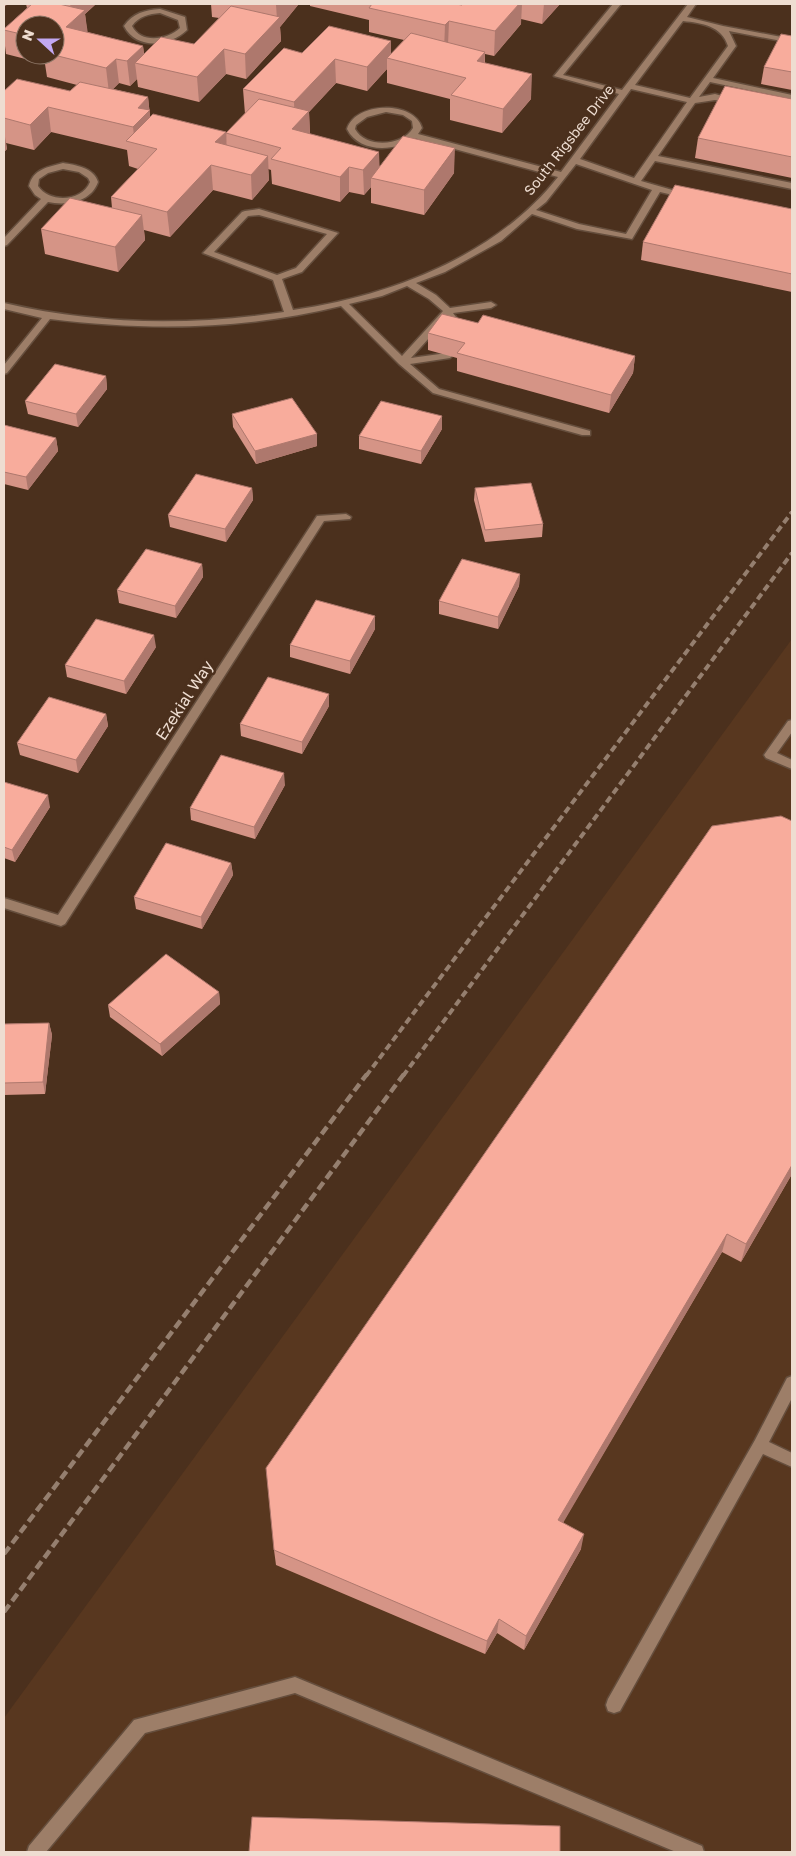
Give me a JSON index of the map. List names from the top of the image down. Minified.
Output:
{"streets":{"street":["South Rigsbee Drive","Ezekial Way"]},"north":"left"}
